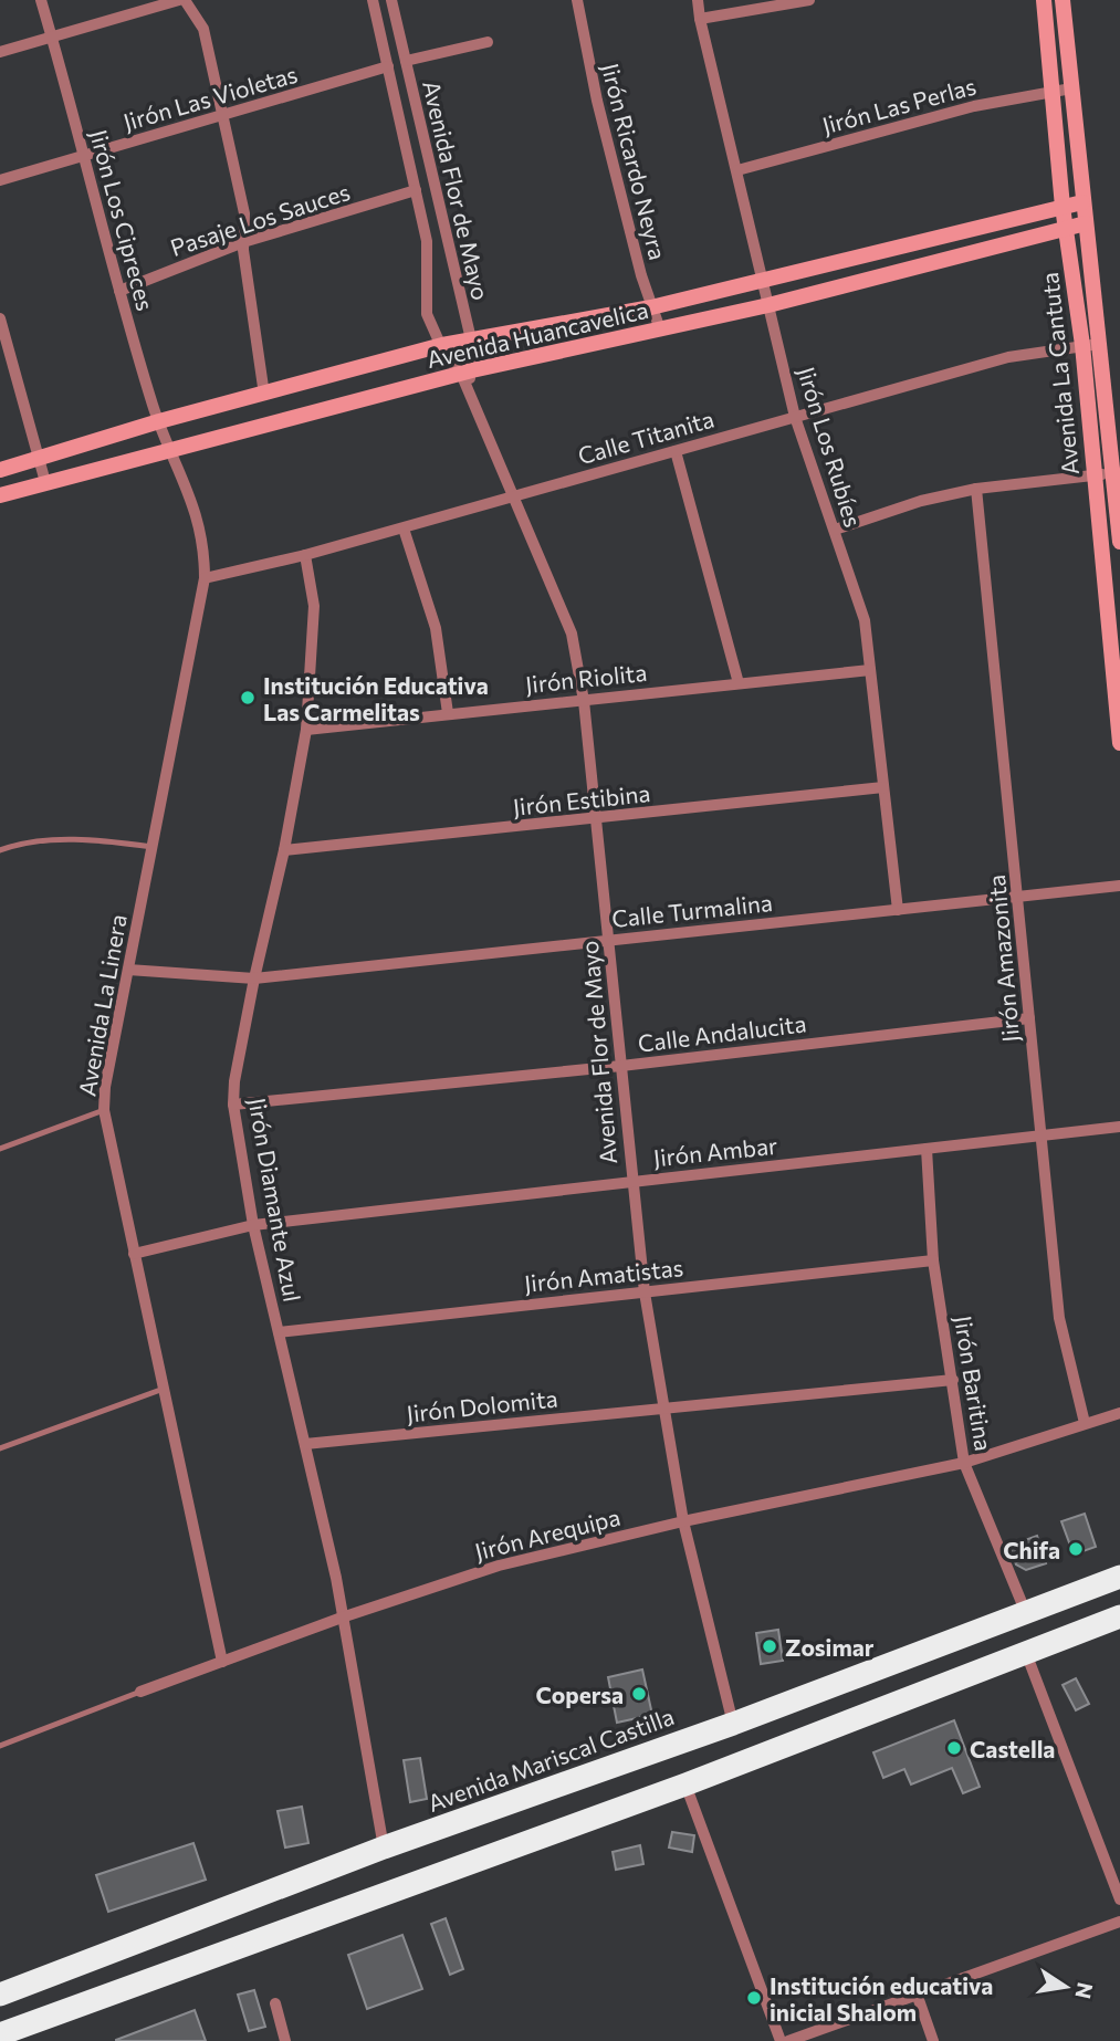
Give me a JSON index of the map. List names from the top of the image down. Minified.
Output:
{"streets":{"highway":["Avenida Mariscal Castilla"],"main road":["Avenida Huancavelica","Avenida La Cantuta"],"street":["Jirón Las Violetas","Jirón Las Perlas","Jirón Ricardo Neyra","Avenida Flor de Mayo","Pasaje Los Sauces","Jirón Los Cipreces","Calle Titanita","Jirón Los Rubíes","Jirón Riolita","Jirón Estibina","Calle Turmalina","Jirón Amazonita","Avenida La Linera","Calle Andalucita","Jirón Ambar","Jirón Diamante Azul","Jirón Amatistas","Jirón Baritina","Jirón Dolomita","Jirón Arequipa"]},"crossings":[["Jirón Las Violetas","Avenida Flor de Mayo"],["Jirón Las Violetas","Jirón Los Cipreces"],["Jirón Las Perlas","Avenida La Cantuta"],["Jirón Las Perlas","Jirón Los Rubíes"],["Jirón Ricardo Neyra","Avenida Huancavelica"],["Avenida Flor de Mayo","Pasaje Los Sauces"],["Avenida Flor de Mayo","Avenida Huancavelica"],["Avenida Flor de Mayo","Calle Titanita"],["Avenida Flor de Mayo","Jirón Riolita"],["Avenida Flor de Mayo","Jirón Estibina"],["Avenida Flor de Mayo","Calle Turmalina"],["Avenida Flor de Mayo","Calle Andalucita"],["Avenida Flor de Mayo","Jirón Ambar"],["Avenida Flor de Mayo","Jirón Amatistas"],["Avenida Flor de Mayo","Jirón Dolomita"],["Avenida Flor de Mayo","Jirón Arequipa"],["Avenida Flor de Mayo","Avenida Mariscal Castilla"],["Pasaje Los Sauces","Jirón Los Cipreces"],["Jirón Los Cipreces","Avenida Huancavelica"],["Jirón Los Cipreces","Avenida La Linera"],["Avenida Huancavelica","Avenida La Cantuta"],["Avenida Huancavelica","Jirón Los Rubíes"],["Avenida Huancavelica","Avenida La Linera"],["Avenida La Cantuta","Calle Titanita"],["Calle Titanita","Jirón Los Rubíes"],["Calle Titanita","Avenida La Linera"],["Calle Titanita","Jirón Diamante Azul"],["Jirón Los Rubíes","Jirón Riolita"],["Jirón Los Rubíes","Jirón Estibina"],["Jirón Los Rubíes","Calle Turmalina"],["Jirón Riolita","Jirón Diamante Azul"],["Jirón Estibina","Jirón Diamante Azul"],["Calle Turmalina","Jirón Amazonita"],["Calle Turmalina","Avenida La Linera"],["Calle Turmalina","Jirón Diamante Azul"],["Jirón Amazonita","Calle Andalucita"],["Jirón Amazonita","Jirón Ambar"],["Jirón Amazonita","Jirón Arequipa"],["Avenida La Linera","Jirón Ambar"],["Avenida La Linera","Jirón Arequipa"],["Calle Andalucita","Jirón Diamante Azul"],["Jirón Ambar","Jirón Diamante Azul"],["Jirón Ambar","Jirón Baritina"],["Jirón Diamante Azul","Jirón Amatistas"],["Jirón Diamante Azul","Jirón Dolomita"],["Jirón Diamante Azul","Jirón Arequipa"],["Jirón Diamante Azul","Avenida Mariscal Castilla"],["Jirón Amatistas","Jirón Baritina"],["Jirón Baritina","Jirón Dolomita"],["Jirón Baritina","Jirón Arequipa"],["Jirón Baritina","Avenida Mariscal Castilla"]],"places":["Institución Educativa Las Carmelitas","Chifa","Zosimar","Copersa","Castella","Institución educativa inicial Shalom"],"north":"right"}
